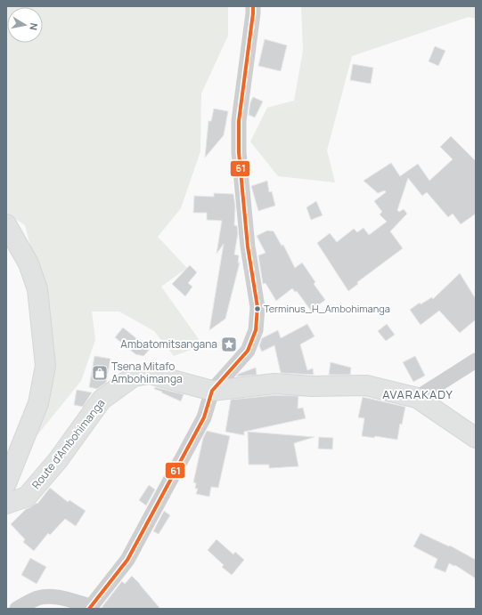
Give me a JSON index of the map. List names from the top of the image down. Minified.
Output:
{"streets":{"street":["Route d'Ambohimanga"]},"districts":["AVARAKADY"],"places":{"other":["Terminus_H_Ambohimanga"],"place":["Ambatomitsangana"],"shop":["Tsena Mitafo Ambohimanga"]},"lines":["transit line 61"],"north":"right"}
